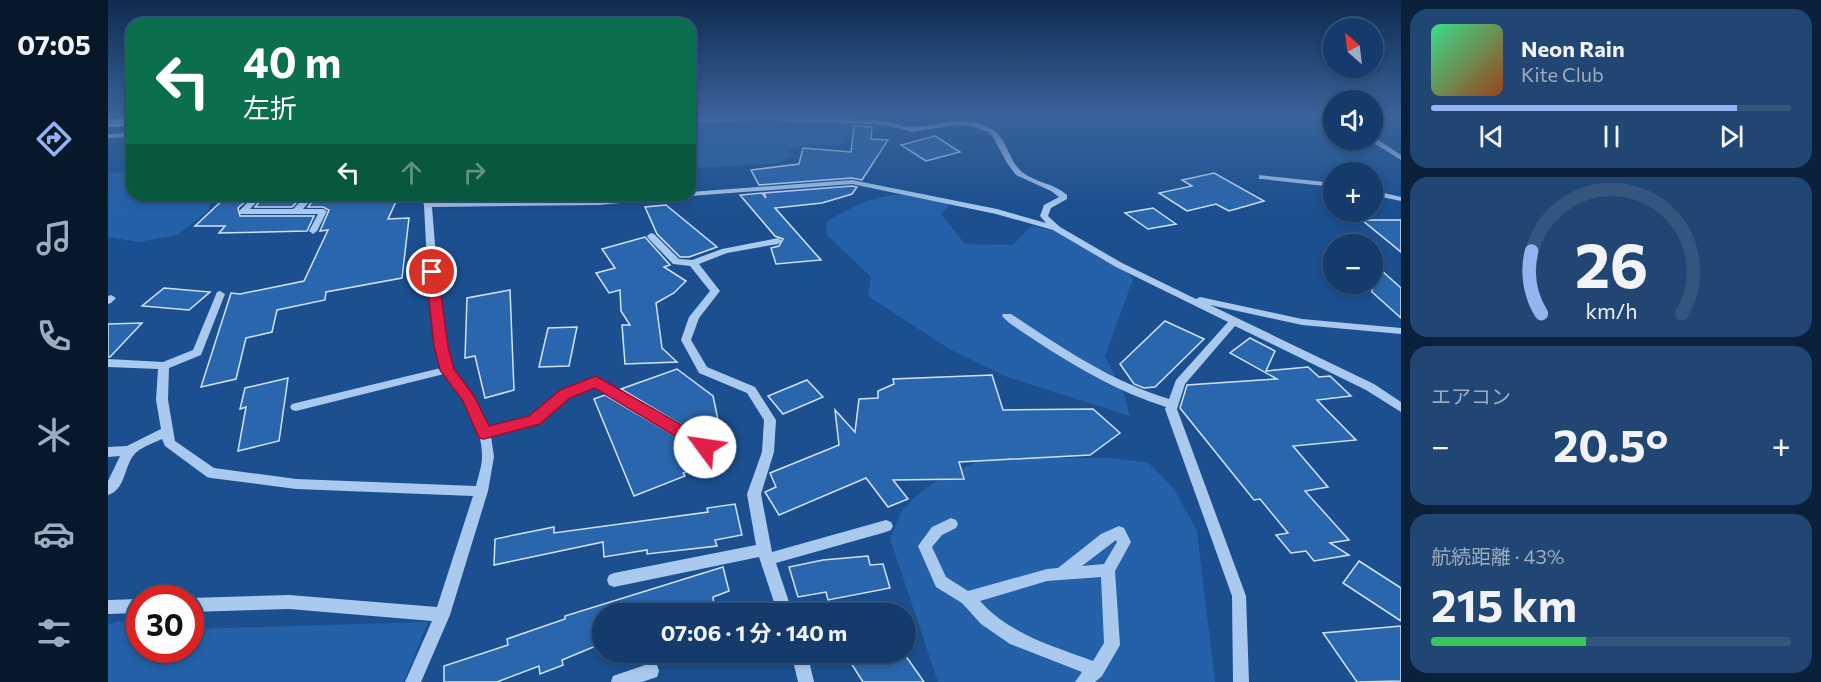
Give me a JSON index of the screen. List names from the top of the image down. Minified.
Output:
{"north":"top left","page":{"tabs":"07:05","map_buttons":["+","−"],"turn":["40 m","左折"],"song":["Neon Rain","Kite Club"],"tile":["エアコン",["航続距離 · 43%","215 km"]],"heat":["−","20.5°","+"],"limit":"30","trip":"07:06 · 1 分 · 140 m","gauge":["26","km/h"]}}
